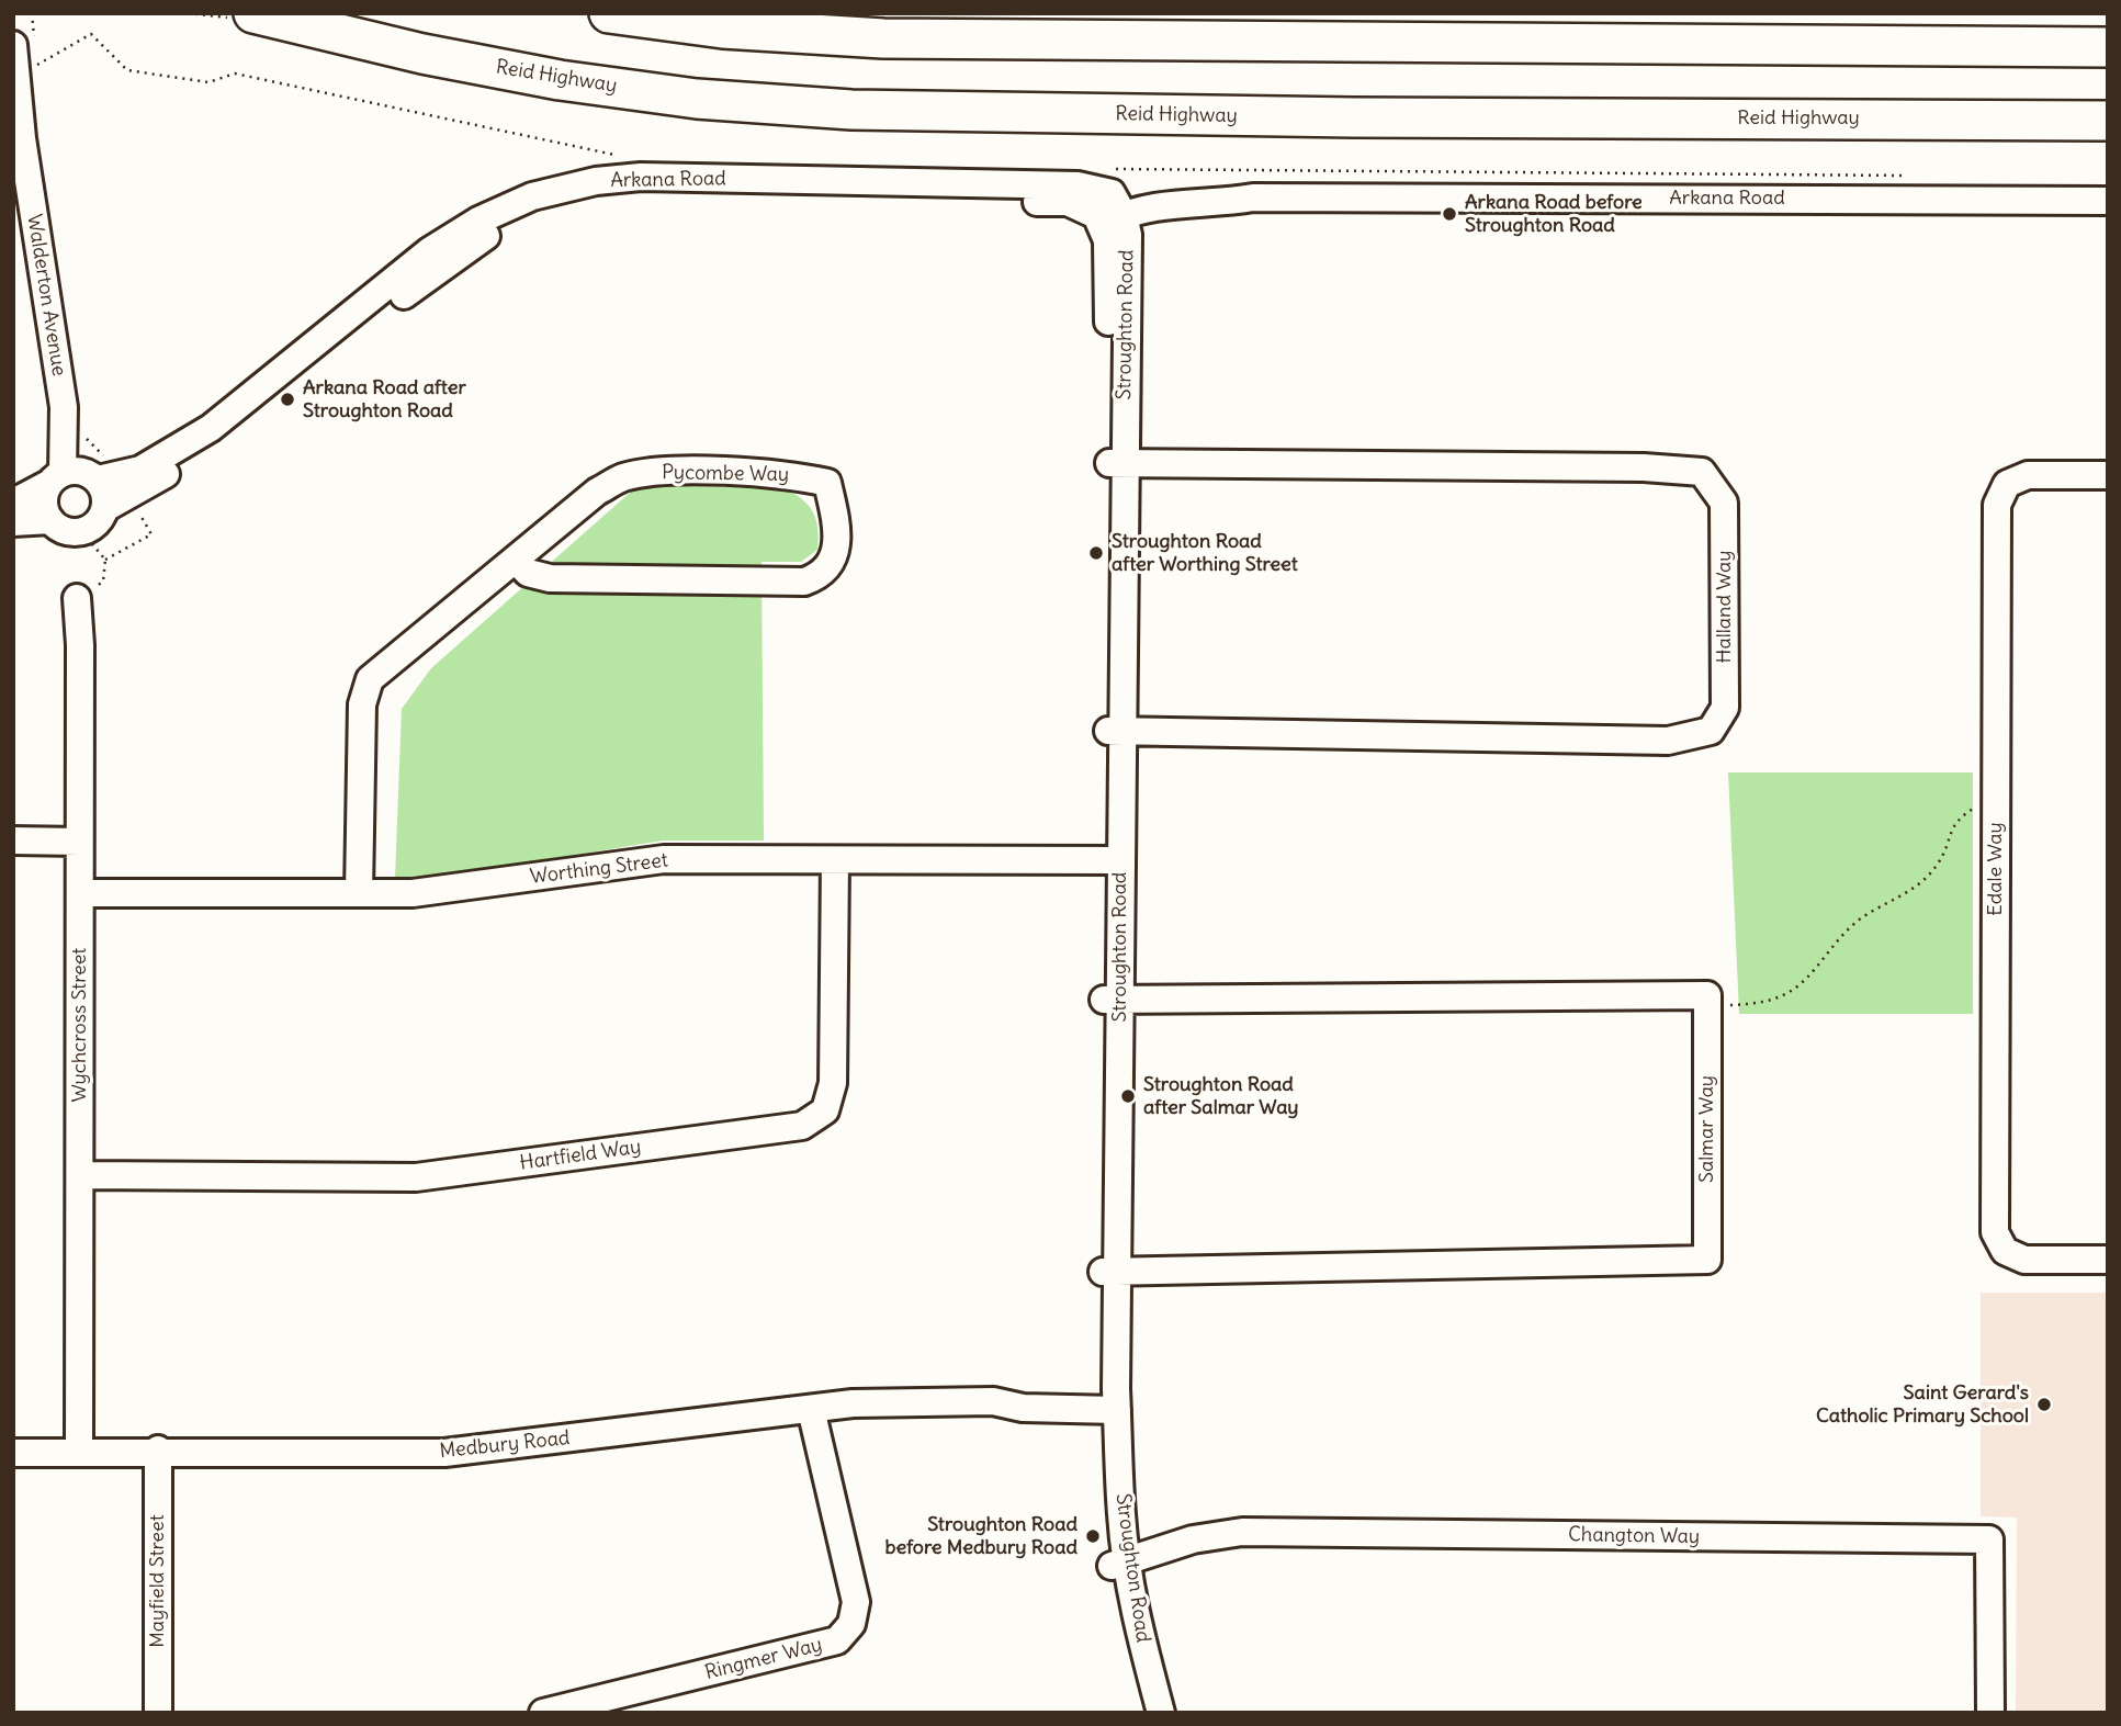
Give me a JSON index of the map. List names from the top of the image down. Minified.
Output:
{"streets":{"highway":["Reid Highway"],"street":["Arkana Road","Walderton Avenue","Stroughton Road","Pycombe Way","Halland Way","Worthing Street","Edale Way","Wychcross Street","Salmar Way","Hartfield Way","Medbury Road","Changton Way","Mayfield Street","Ringmer Way"]},"crossings":[["Arkana Road","Walderton Avenue"],["Arkana Road","Stroughton Road"],["Stroughton Road","Halland Way"],["Stroughton Road","Worthing Street"],["Stroughton Road","Salmar Way"],["Stroughton Road","Medbury Road"],["Stroughton Road","Changton Way"],["Pycombe Way","Worthing Street"],["Worthing Street","Wychcross Street"],["Worthing Street","Hartfield Way"],["Wychcross Street","Hartfield Way"],["Wychcross Street","Medbury Road"],["Medbury Road","Mayfield Street"],["Medbury Road","Ringmer Way"]],"places":["Arkana Road before Stroughton Road","Arkana Road after Stroughton Road","Stroughton Road after Worthing Street","Stroughton Road after Salmar Way","Saint Gerard's Catholic Primary School","Stroughton Road before Medbury Road"]}
